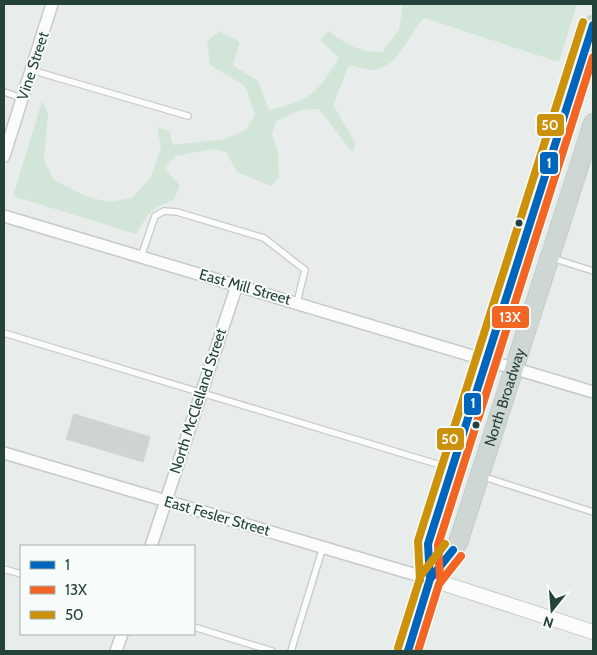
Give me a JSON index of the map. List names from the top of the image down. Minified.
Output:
{"streets":{"main road":["North Broadway"],"street":["Vine Street","East Mill Street","North McClelland Street","East Fesler Street"]},"crossings":[["East Mill Street","North Broadway"],["East Mill Street","North McClelland Street"],["North Broadway","East Fesler Street"],["North McClelland Street","East Fesler Street"]],"lines":["transit line 50","transit line 1","transit line 13X"],"legend":["1","13X","50"],"north":"bottom"}
